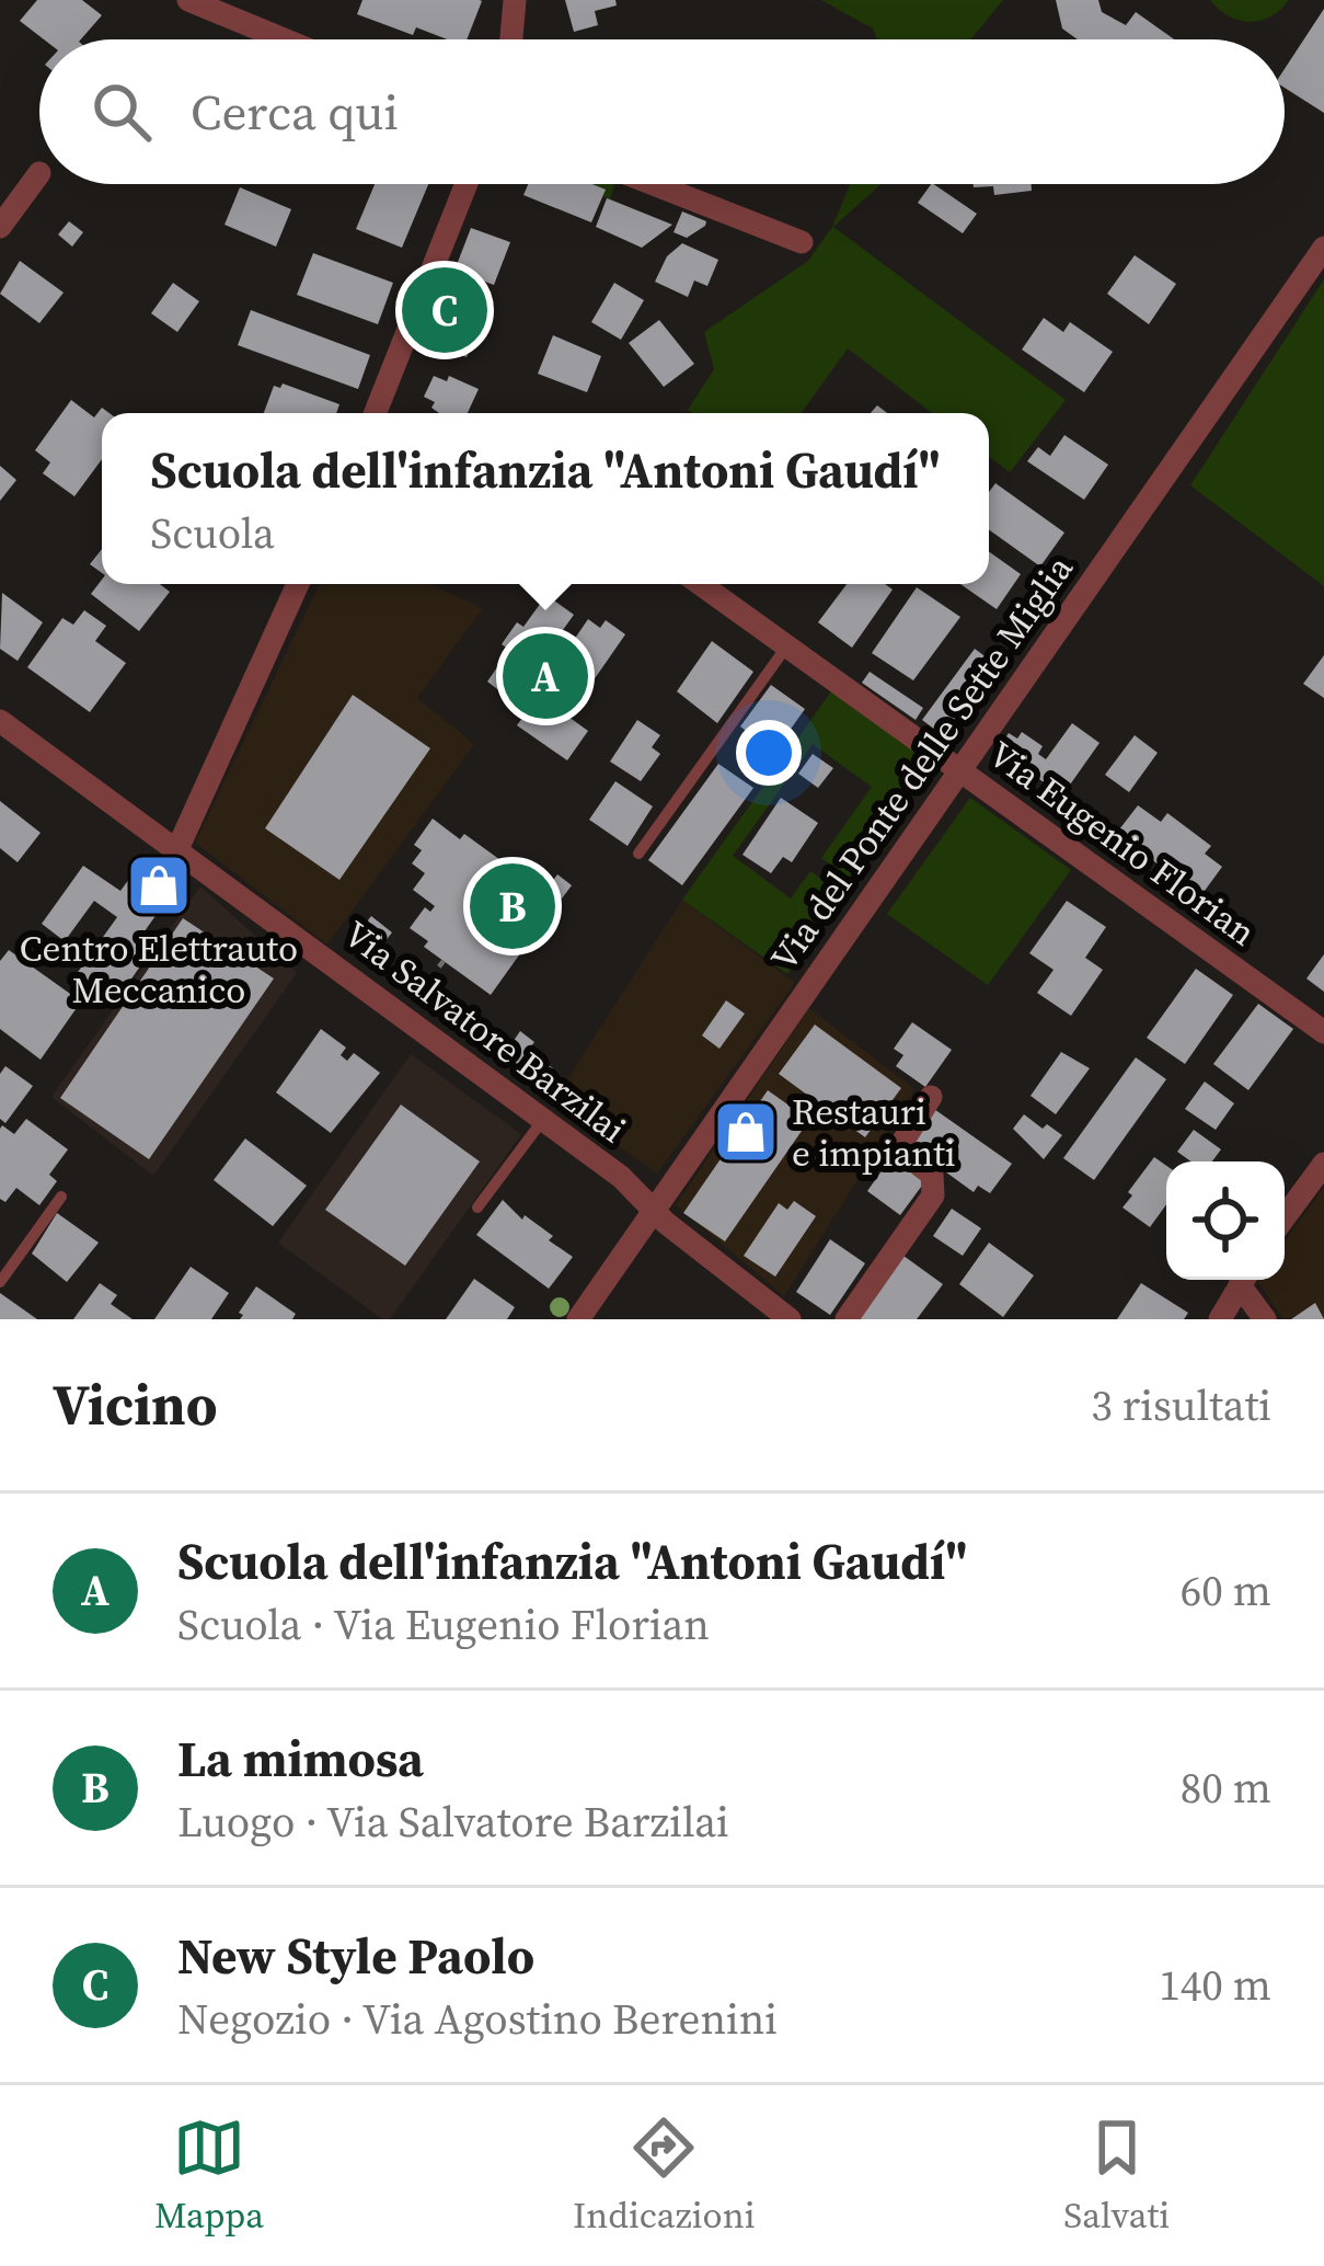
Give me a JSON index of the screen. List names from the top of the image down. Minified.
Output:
{"streets":{"street":["Via del Ponte delle Sette Miglia","Via Eugenio Florian","Via Salvatore Barzilai"]},"crossings":[["Via del Ponte delle Sette Miglia","Via Eugenio Florian"],["Via del Ponte delle Sette Miglia","Via Salvatore Barzilai"]],"places":{"shop":["Centro Elettrauto Meccanico","Restauri e impianti"]},"page":{"search":"Cerca qui","pins":["C","A","B"],"popup":["Scuola dell'infanzia \"Antoni Gaudí\"","Scuola"],"heading":["Vicino","3 risultati"],"list":[{"mark":"A","name":"Scuola dell'infanzia \"Antoni Gaudí\"","note":"Scuola · Via Eugenio Florian","value":"60 m"},{"mark":"B","name":"La mimosa","note":"Luogo · Via Salvatore Barzilai","value":"80 m"},{"mark":"C","name":"New Style Paolo","note":"Negozio · Via Agostino Berenini","value":"140 m"}],"nav":["Mappa","Indicazioni","Salvati"]}}
